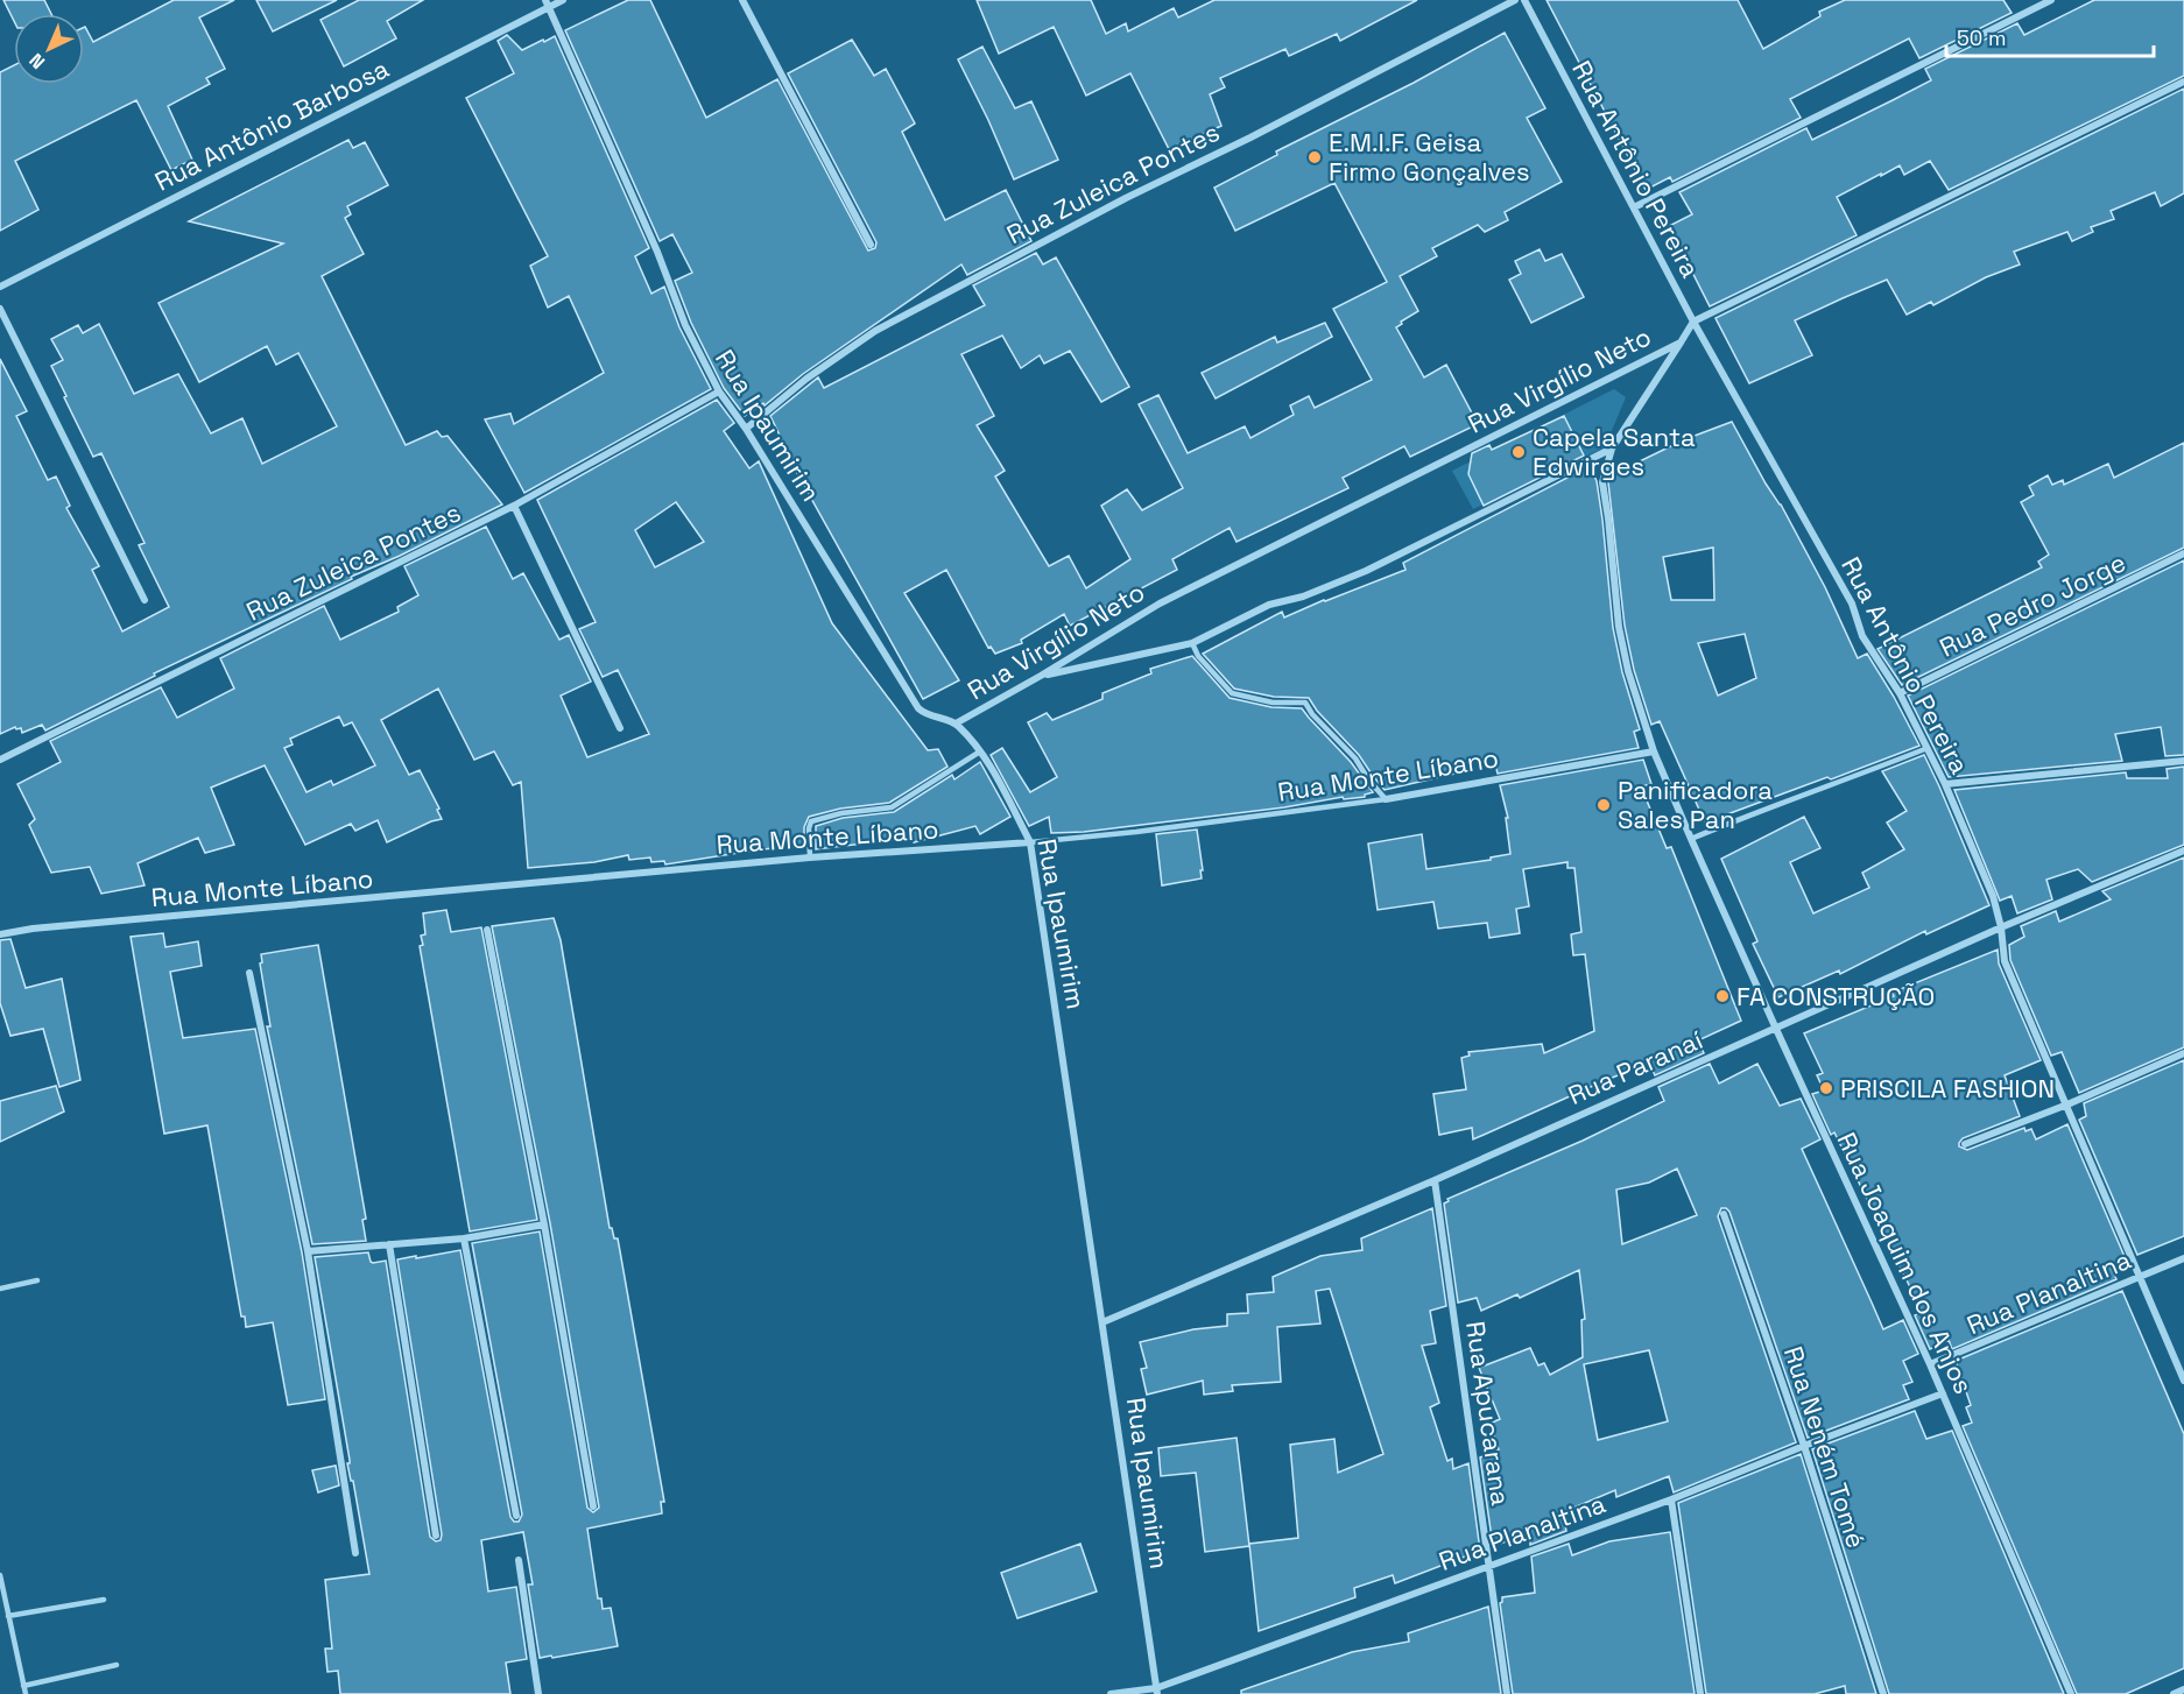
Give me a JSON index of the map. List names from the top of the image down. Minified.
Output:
{"streets":{"street":["Rua Antônio Barbosa","Rua Antônio Pereira","Rua Zuleica Pontes","Rua Virgílio Neto","Rua Ipaumirim","Rua Pedro Jorge","Rua Monte Líbano","Rua Paranaí","Rua Joaquim dos Anjos","Rua Planaltina","Rua Apucarana","Rua Neném Tomé"]},"crossings":[["Rua Antônio Barbosa","Rua Ipaumirim"],["Rua Antônio Pereira","Rua Virgílio Neto"],["Rua Antônio Pereira","Rua Pedro Jorge"],["Rua Antônio Pereira","Rua Paranaí"],["Rua Antônio Pereira","Rua Planaltina"],["Rua Zuleica Pontes","Rua Ipaumirim"],["Rua Virgílio Neto","Rua Ipaumirim"],["Rua Virgílio Neto","Rua Joaquim dos Anjos"],["Rua Ipaumirim","Rua Monte Líbano"],["Rua Ipaumirim","Rua Paranaí"],["Rua Ipaumirim","Rua Planaltina"],["Rua Monte Líbano","Rua Joaquim dos Anjos"],["Rua Paranaí","Rua Joaquim dos Anjos"],["Rua Paranaí","Rua Apucarana"],["Rua Joaquim dos Anjos","Rua Planaltina"],["Rua Planaltina","Rua Apucarana"],["Rua Planaltina","Rua Neném Tomé"]],"places":["E.M.I.F. Geisa Firmo Gonçalves","Capela Santa Edwirges","Panificadora Sales Pan","FA CONSTRUÇÃO","PRISCILA FASHION"],"scale_bar":"50 m","north":"bottom left"}
